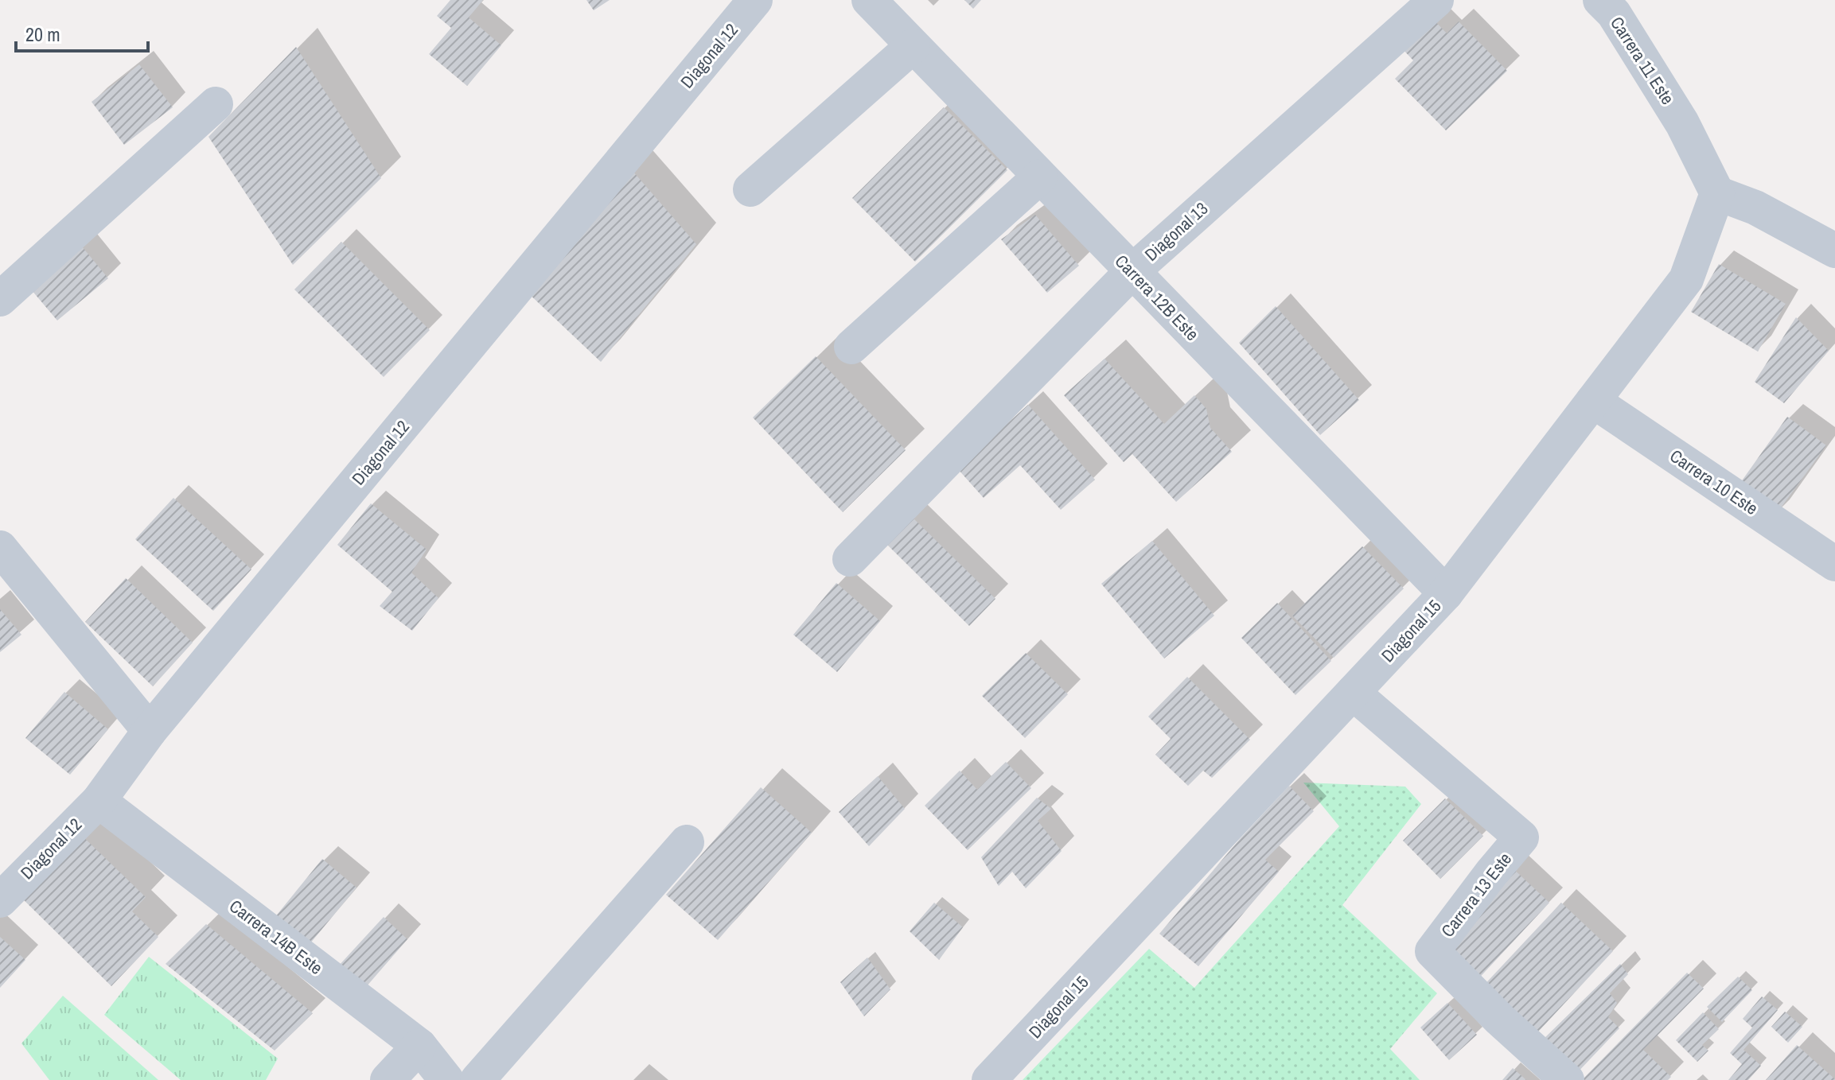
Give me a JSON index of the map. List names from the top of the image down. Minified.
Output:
{"streets":{"street":["Diagonal 12","Carrera 11 Este","Diagonal 13","Carrera 12B Este","Carrera 10 Este","Diagonal 15","Carrera 13 Este","Carrera 14B Este"]},"crossings":[["Diagonal 12","Carrera 14B Este"],["Carrera 11 Este","Diagonal 15"],["Diagonal 13","Carrera 12B Este"],["Carrera 12B Este","Diagonal 15"],["Carrera 10 Este","Diagonal 15"],["Diagonal 15","Carrera 13 Este"]],"scale_bar":"20 m"}
